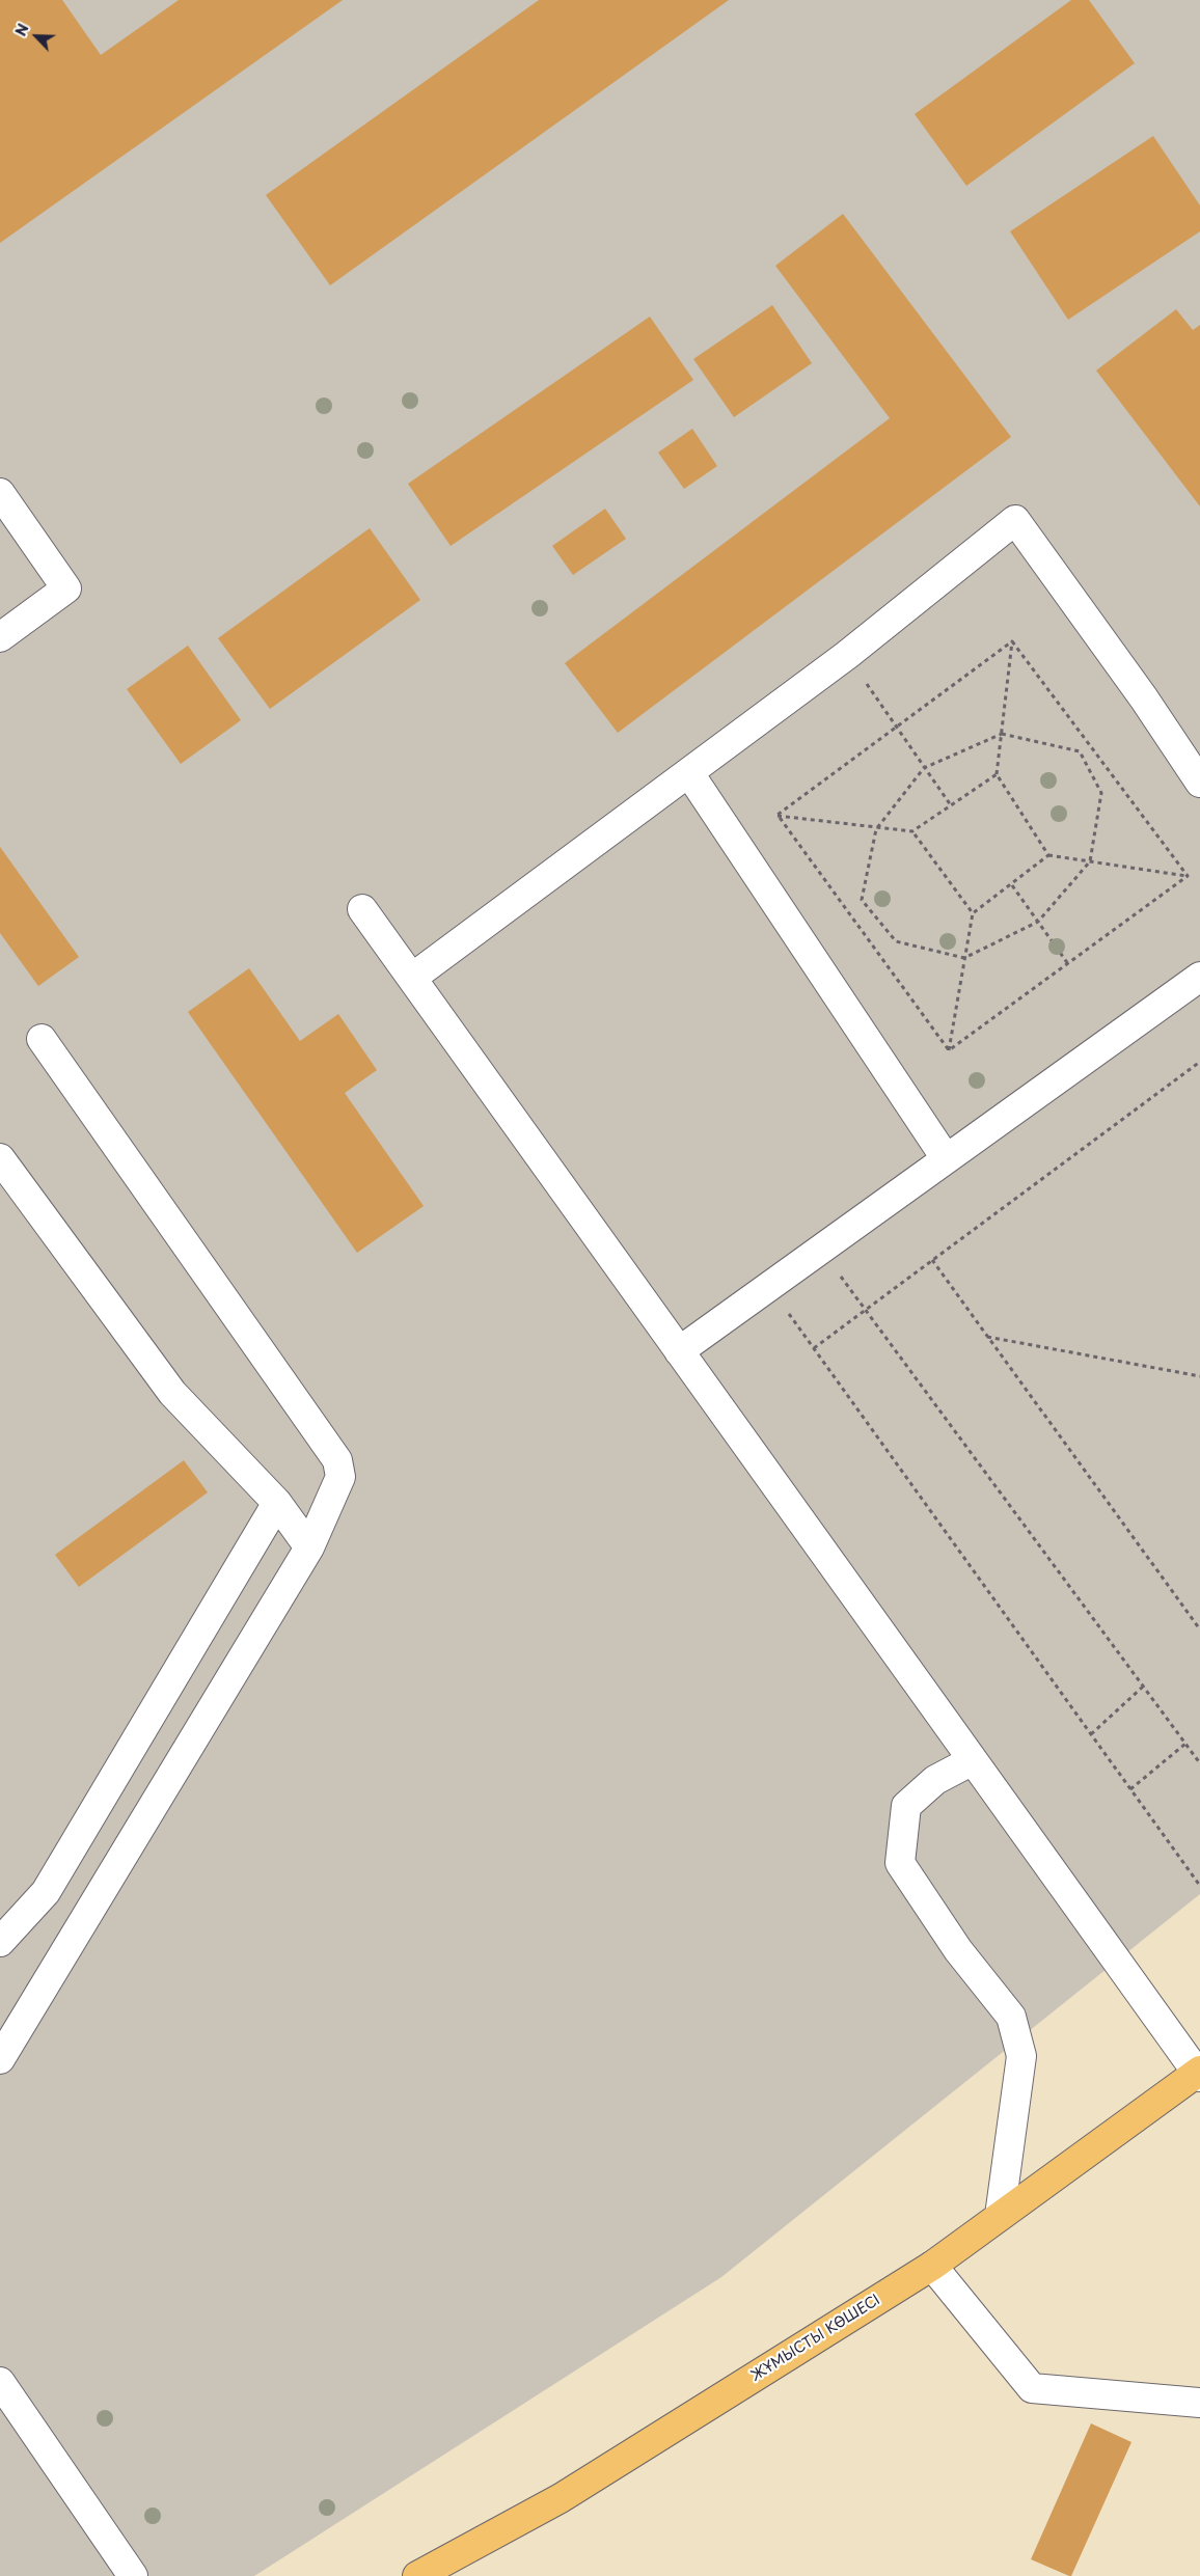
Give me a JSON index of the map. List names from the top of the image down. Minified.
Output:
{"streets":{"main road":["ЖҰМЫСТЫ КӨШЕСІ"]},"north":"top left"}
